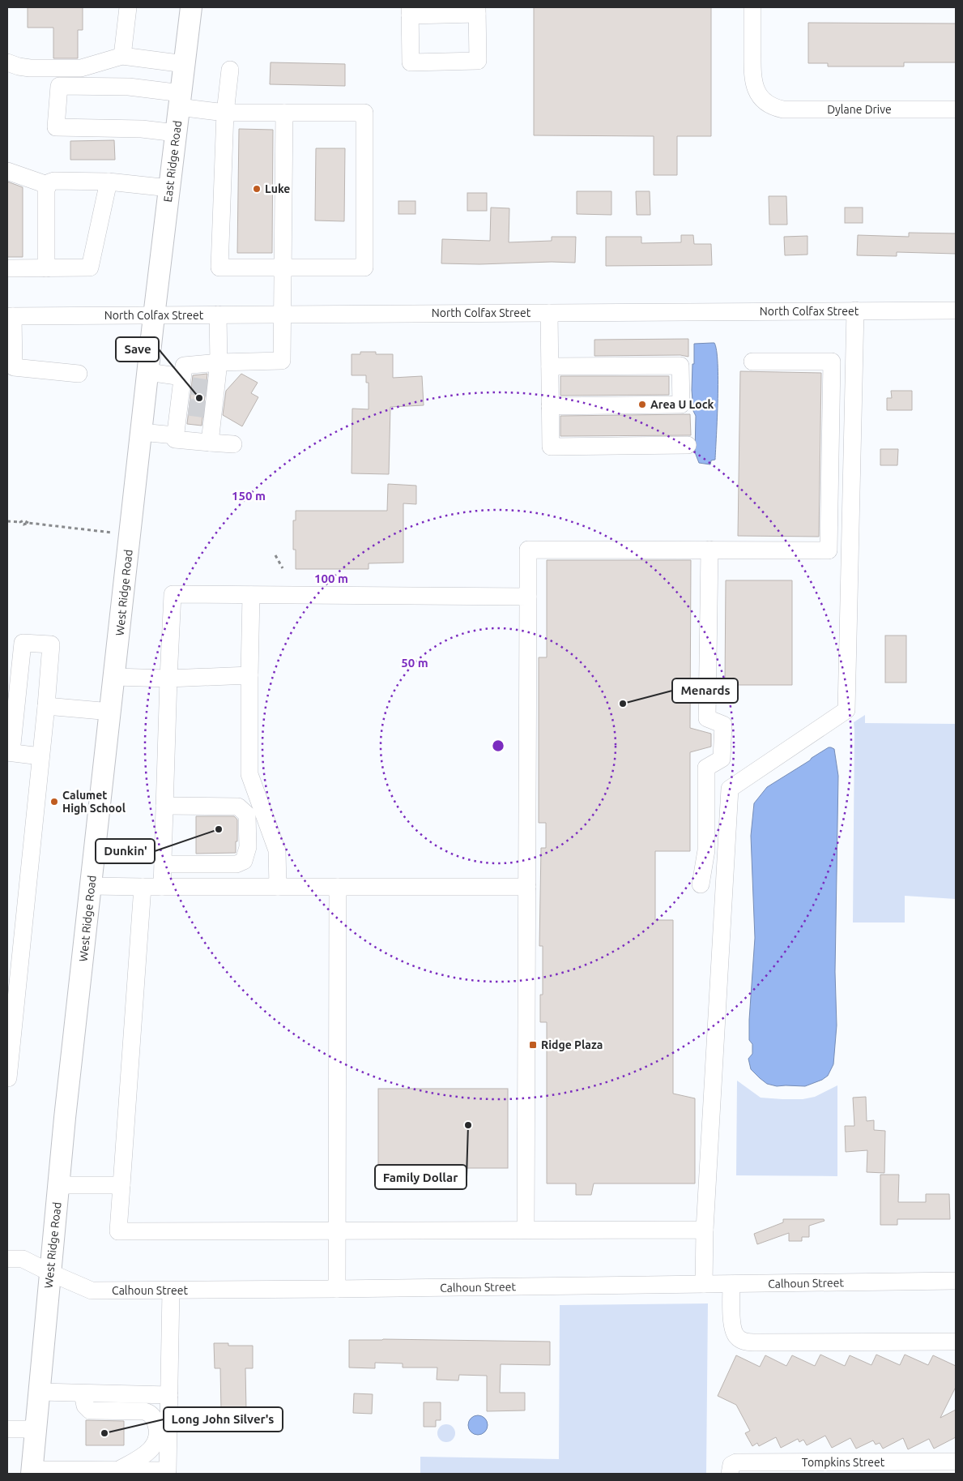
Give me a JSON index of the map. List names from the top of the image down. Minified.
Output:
{"streets":{"main road":["East Ridge Road","West Ridge Road"],"street":["Dylane Drive","North Colfax Street","Calhoun Street","Tompkins Street"]},"crossings":[["East Ridge Road","North Colfax Street"],["East Ridge Road","West Ridge Road"],["North Colfax Street","West Ridge Road"],["West Ridge Road","Calhoun Street"]],"places":{"other":["Luke","Save","Area U Lock","Menards","Calumet High School","Dunkin'","Family Dollar","Long John Silver's"],"transit":["Ridge Plaza"]},"rings":["150 m","100 m","50 m"]}
